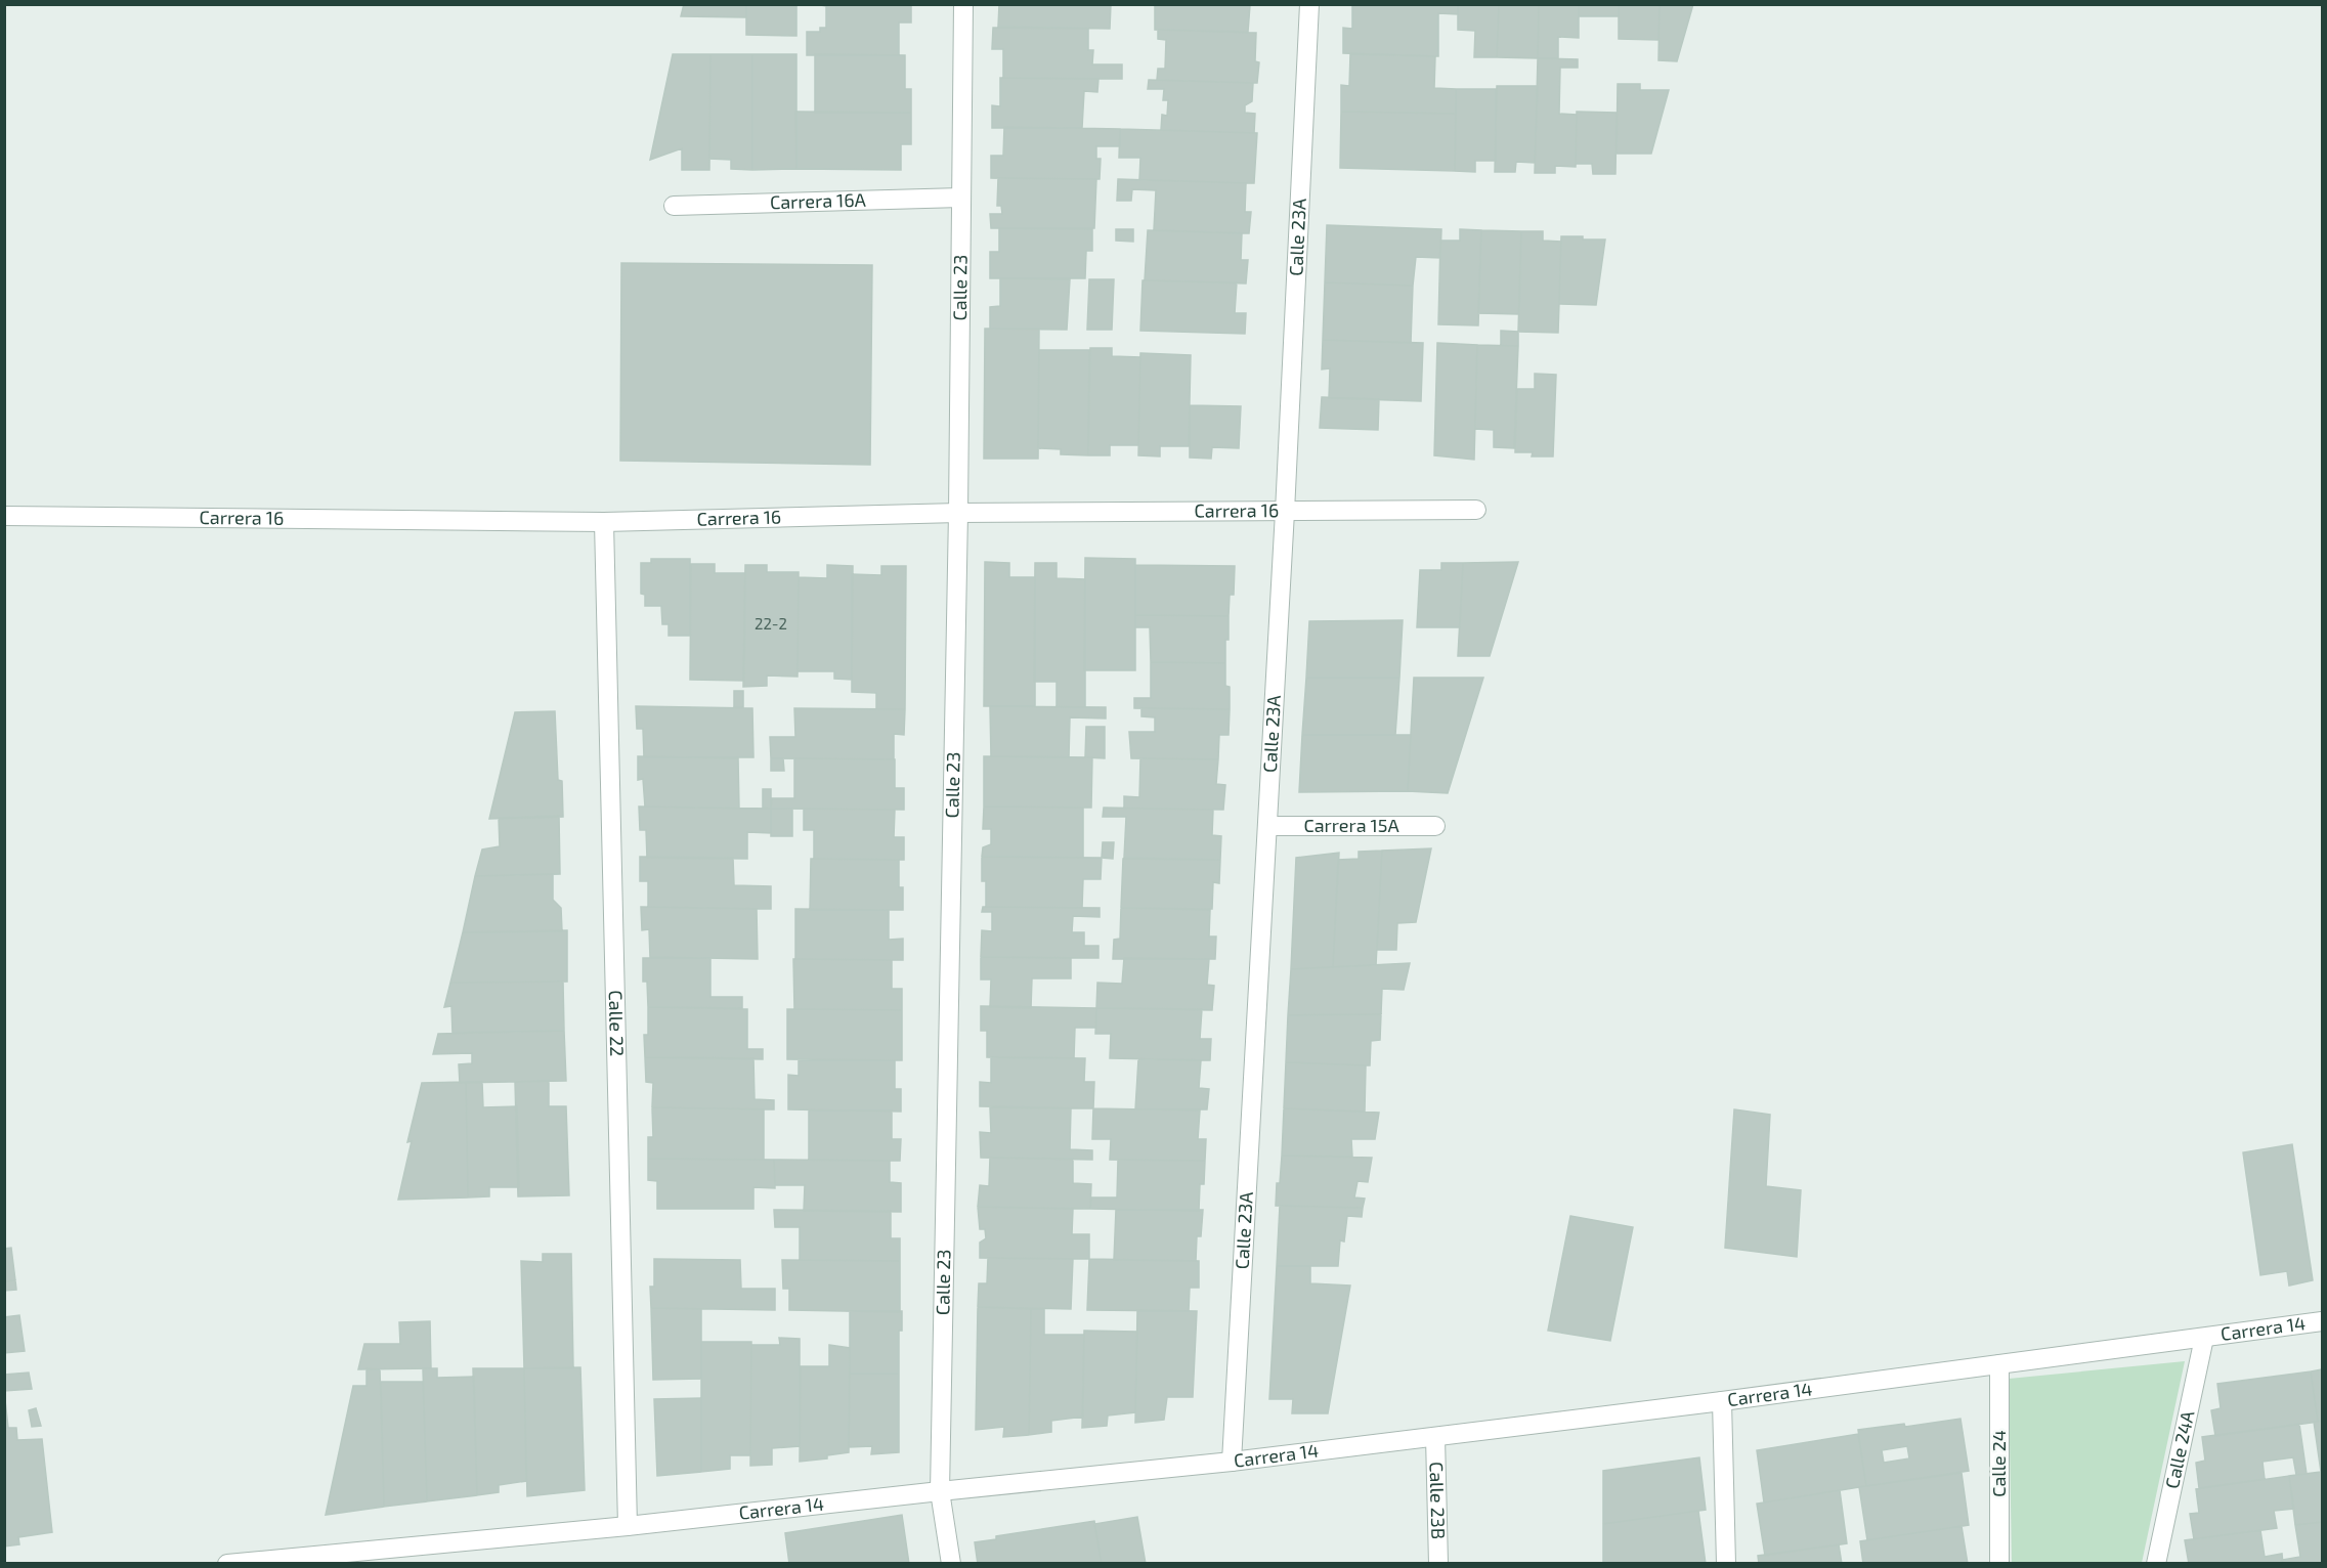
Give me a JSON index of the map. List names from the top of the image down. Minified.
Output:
{"streets":{"street":["Carrera 16A","Calle 23A","Calle 23","Carrera 16","Carrera 15A","Calle 22","Carrera 14","Calle 24A","Calle 24","Calle 23B"]},"crossings":[["Carrera 16A","Calle 23"],["Calle 23A","Carrera 16"],["Calle 23A","Carrera 15A"],["Calle 23A","Carrera 14"],["Calle 23","Carrera 16"],["Calle 23","Carrera 14"],["Carrera 16","Calle 22"],["Calle 22","Carrera 14"],["Carrera 14","Calle 24A"],["Carrera 14","Calle 24"],["Carrera 14","Calle 23B"]],"house_numbers":["22-2"]}
